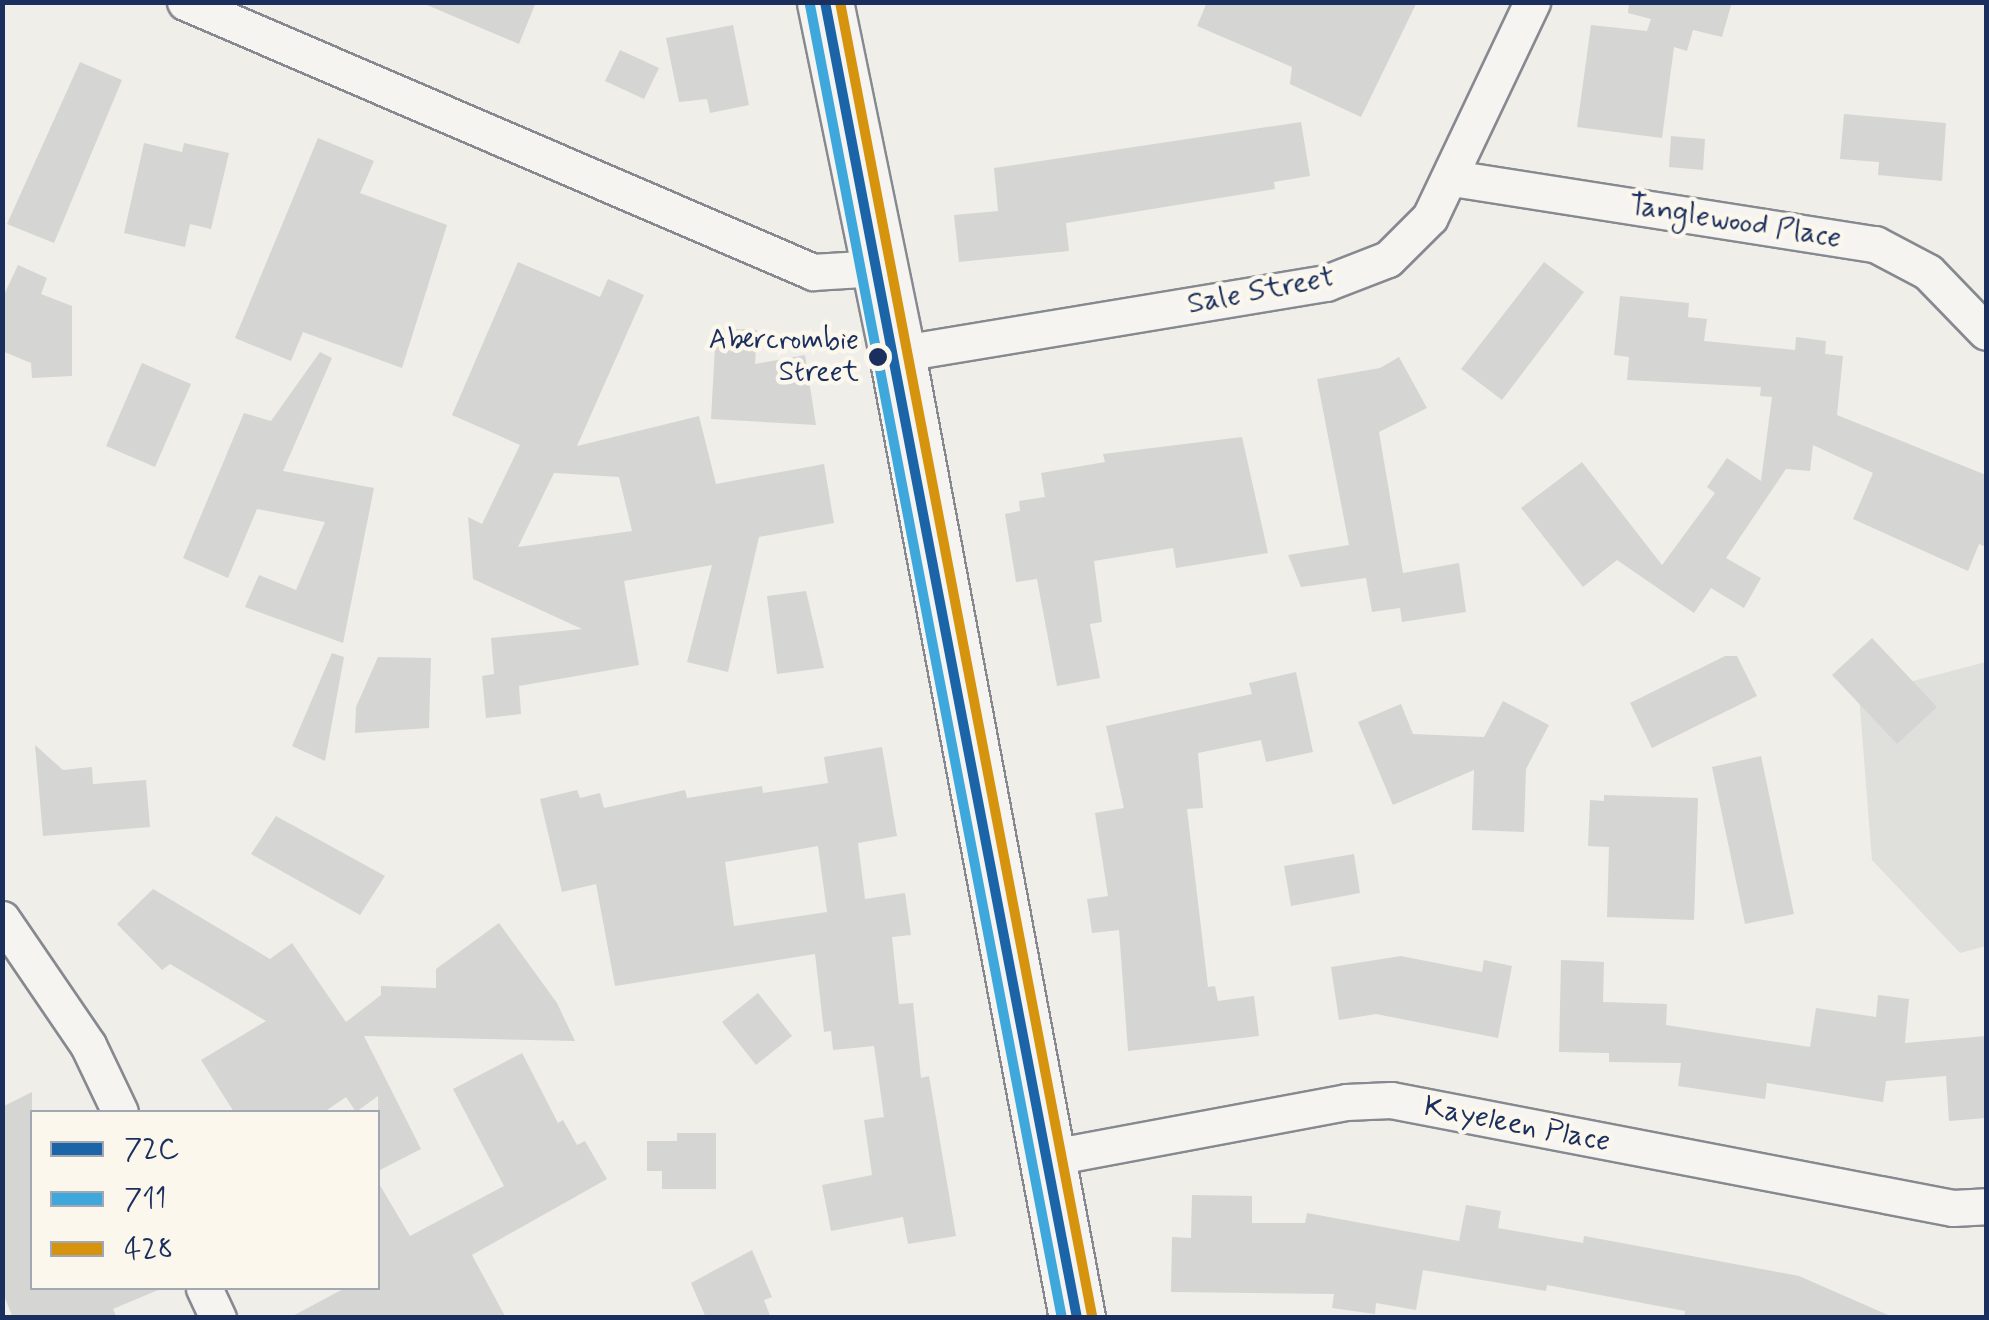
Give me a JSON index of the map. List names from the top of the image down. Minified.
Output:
{"streets":{"street":["Tanglewood Place","Sale Street","Kayeleen Place"]},"crossings":[["Tanglewood Place","Sale Street"]],"places":["Abercrombie Street"],"lines":["transit line 72C","transit line 428","transit line 711"],"legend":["72C","711","428"]}
